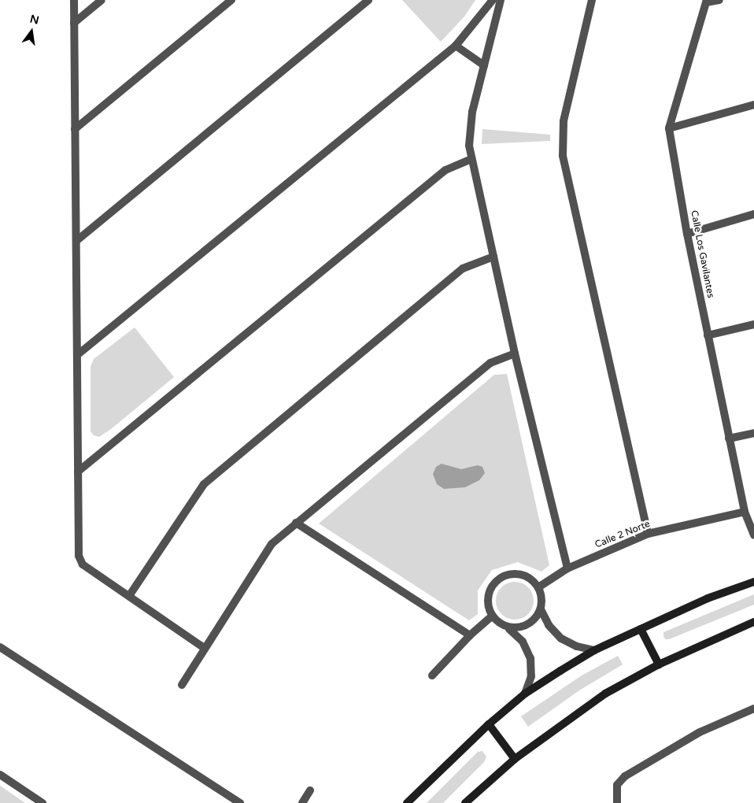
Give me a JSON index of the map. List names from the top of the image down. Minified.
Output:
{"streets":{"street":["Calle Los Gavilantes","Calle 2 Norte"]},"crossings":[["Calle Los Gavilantes","Calle 2 Norte"]],"north":"top"}
